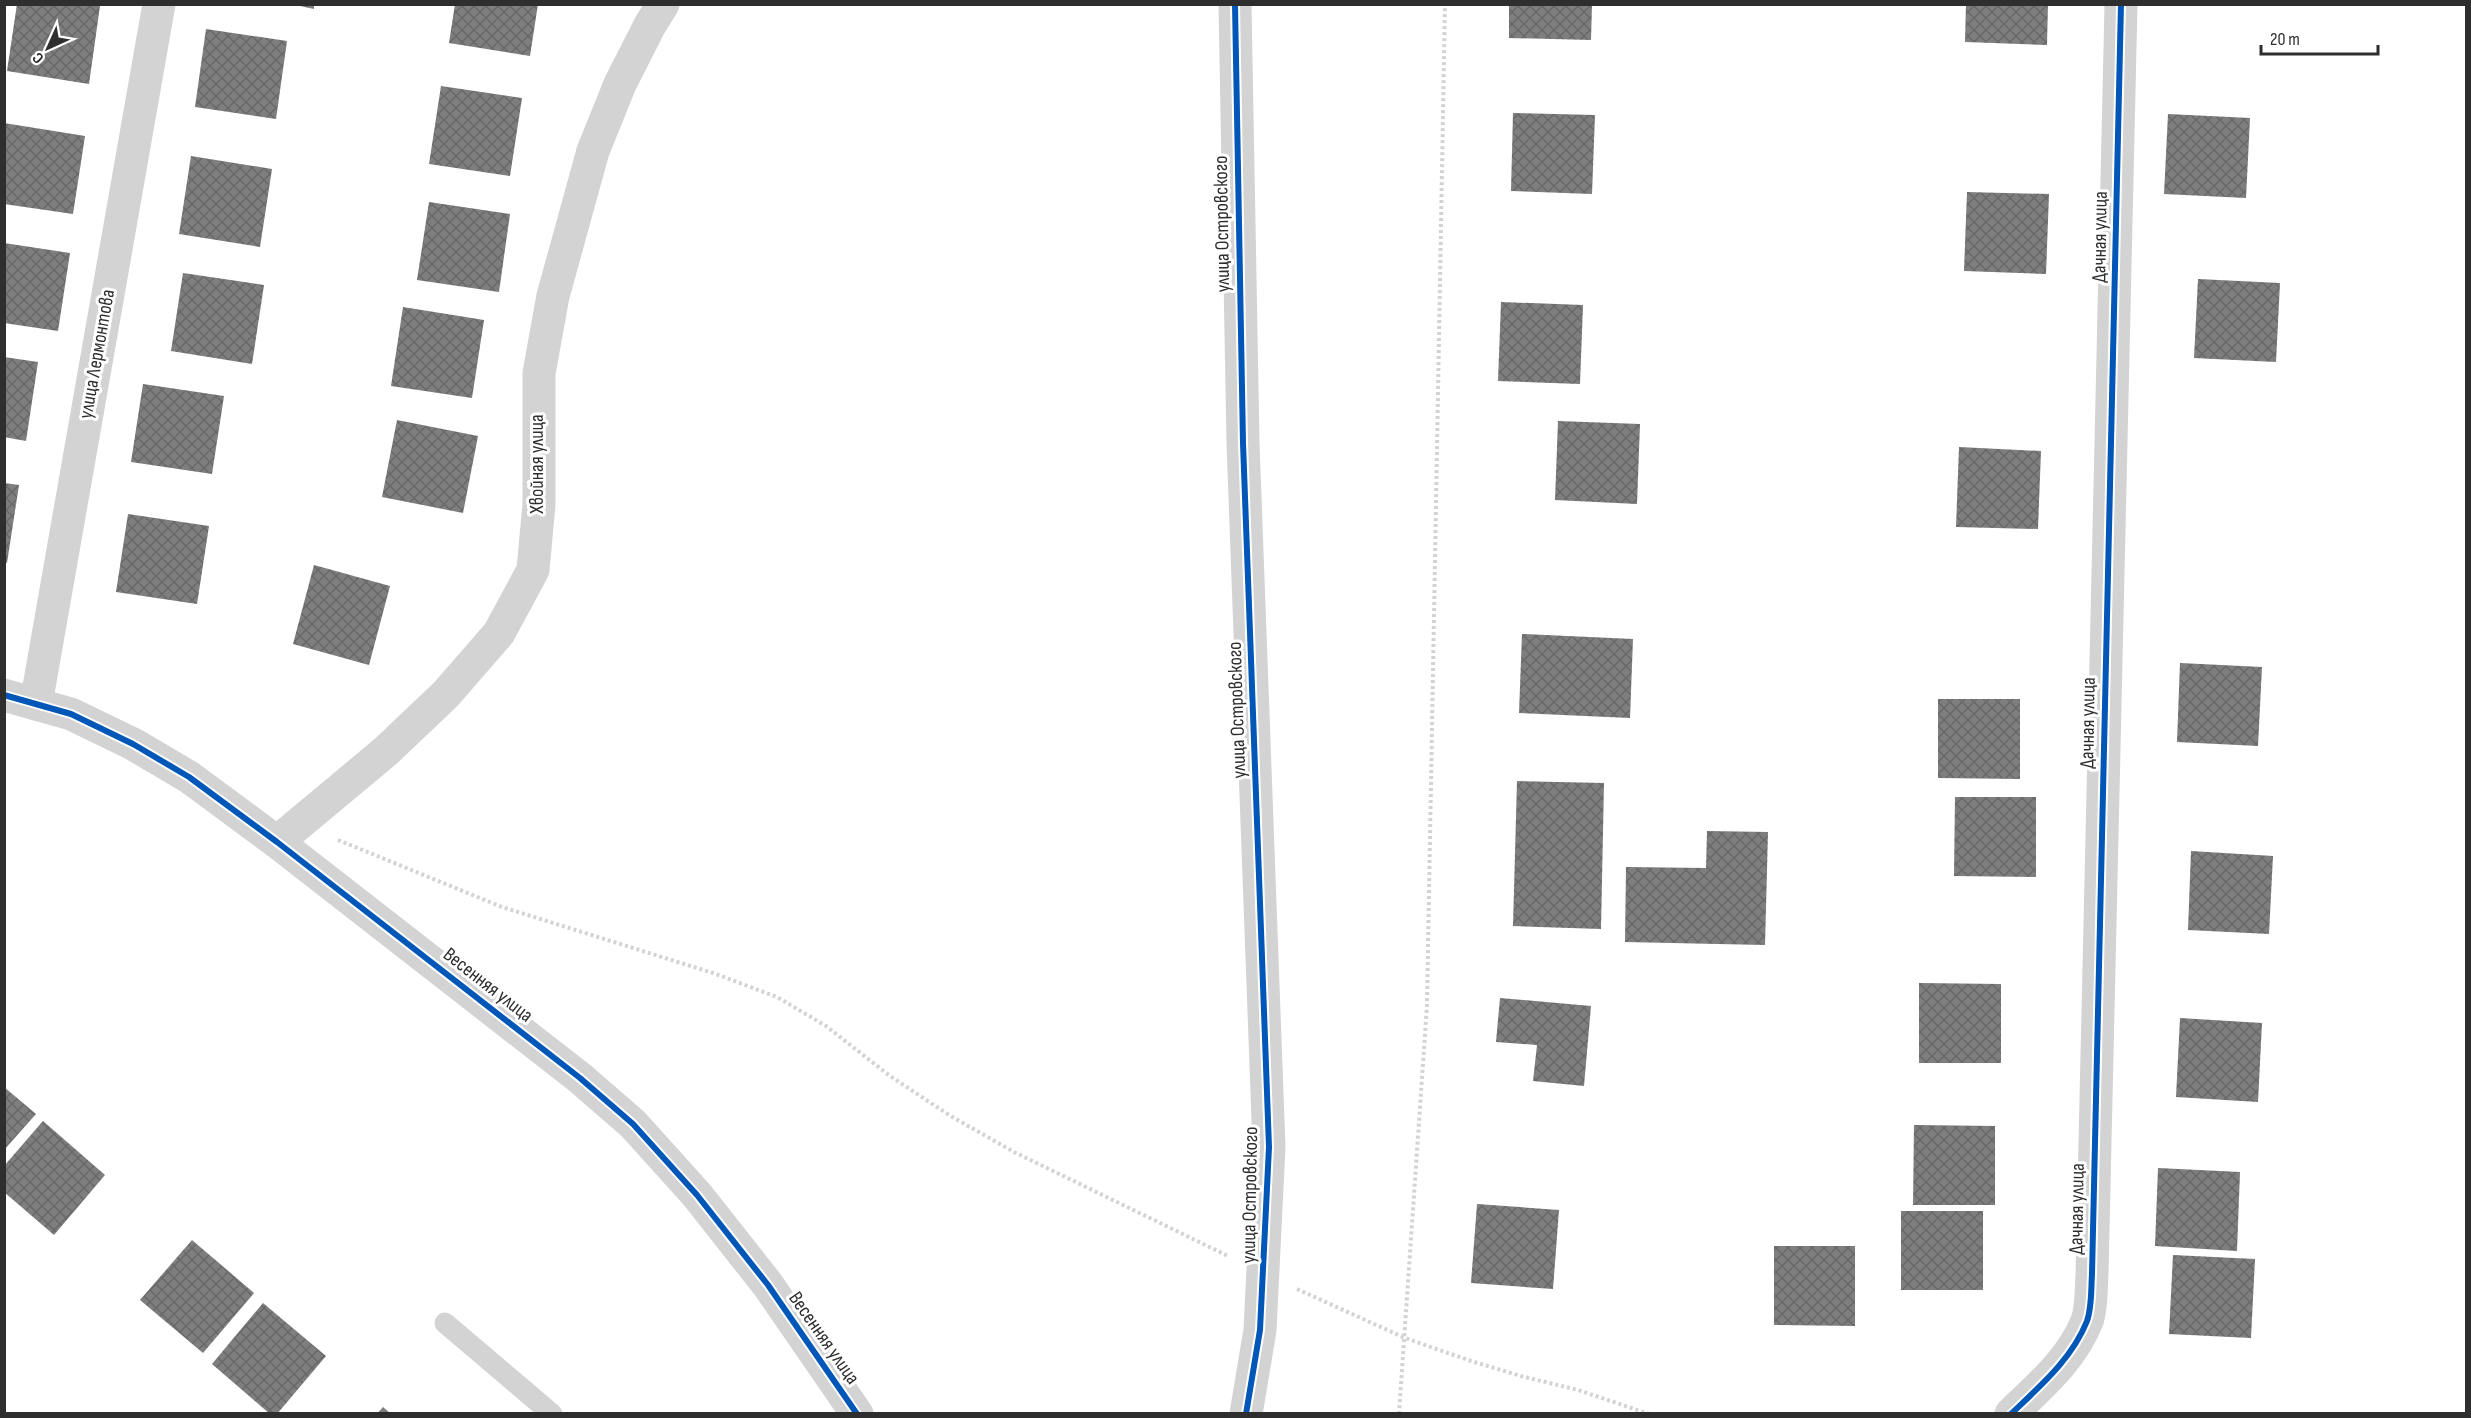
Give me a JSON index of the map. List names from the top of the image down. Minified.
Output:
{"streets":{"street":["улица Островского","Дачная улица","улица Лермонтова","Хвойная улица","Весенняя улица"]},"crossings":[["улица Лермонтова","Весенняя улица"],["Хвойная улица","Весенняя улица"]],"scale_bar":"20 m","north":"bottom left"}
